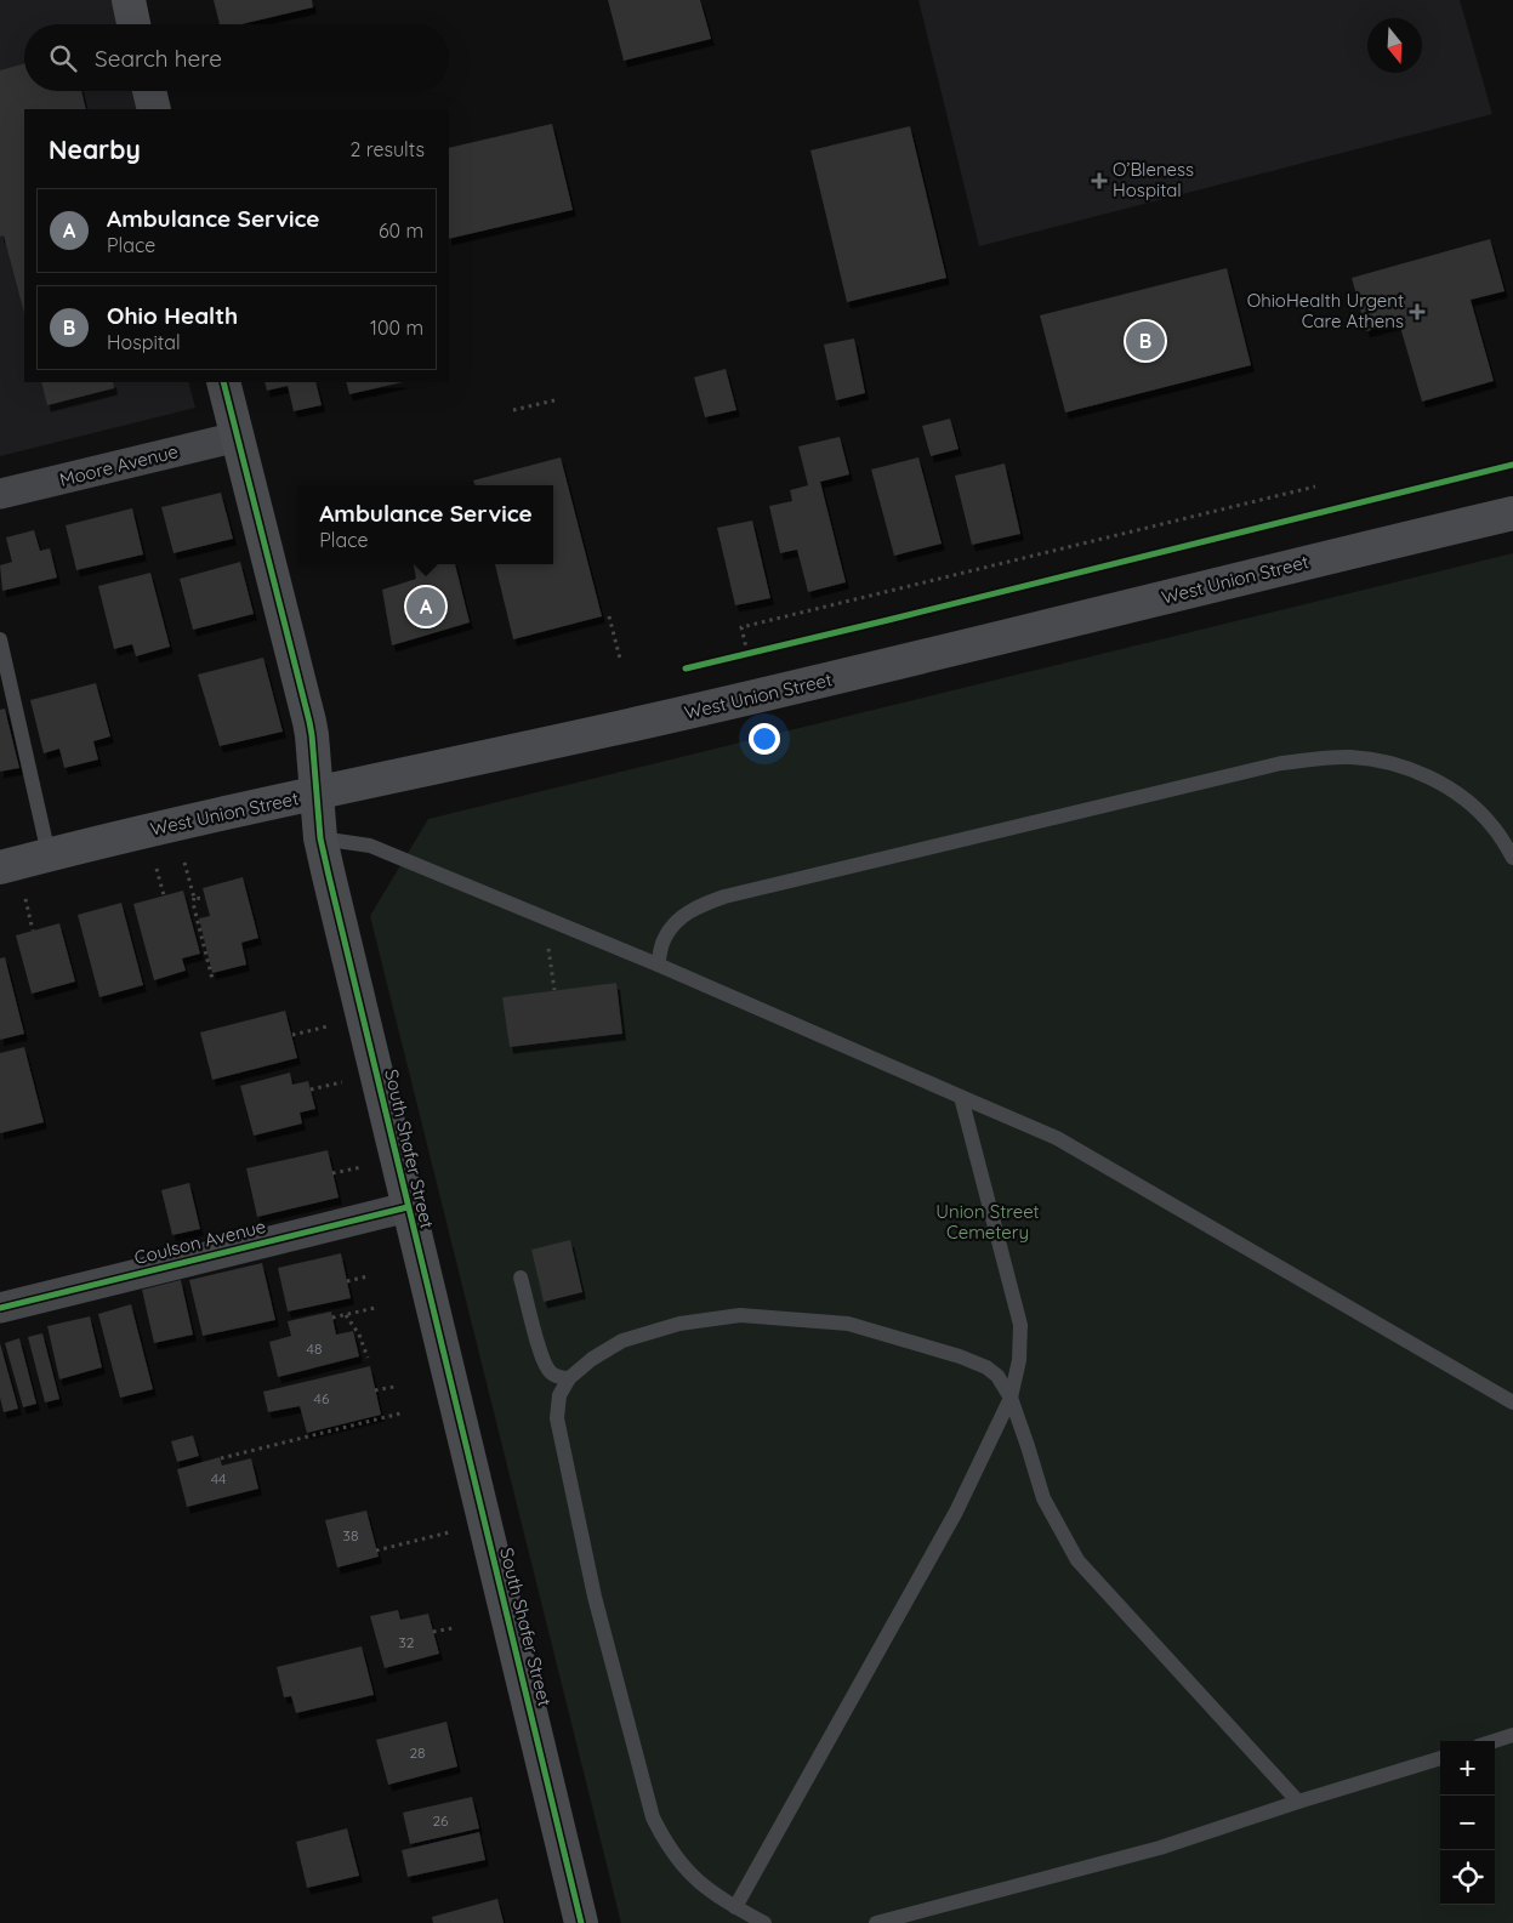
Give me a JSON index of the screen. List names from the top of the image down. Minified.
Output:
{"streets":{"street":["Moore Avenue","West Union Street","South Shafer Street","Coulson Avenue"]},"crossings":[["Moore Avenue","South Shafer Street"],["West Union Street","South Shafer Street"],["South Shafer Street","Coulson Avenue"]],"parks":["Union Street Cemetery"],"places":{"health":["O’Bleness Hospital","OhioHealth Urgent Care Athens"]},"house_numbers":["48","46","44","38","32","28","26"],"north":"bottom","page":{"search":"Search here","heading":["Nearby","2 results"],"list":[{"mark":"A","name":"Ambulance Service","note":"Place","value":"60 m"},{"mark":"B","name":"Ohio Health","note":"Hospital","value":"100 m"}],"pins":["B","A"],"popup":["Ambulance Service","Place"],"map_buttons":["+","−"]}}
